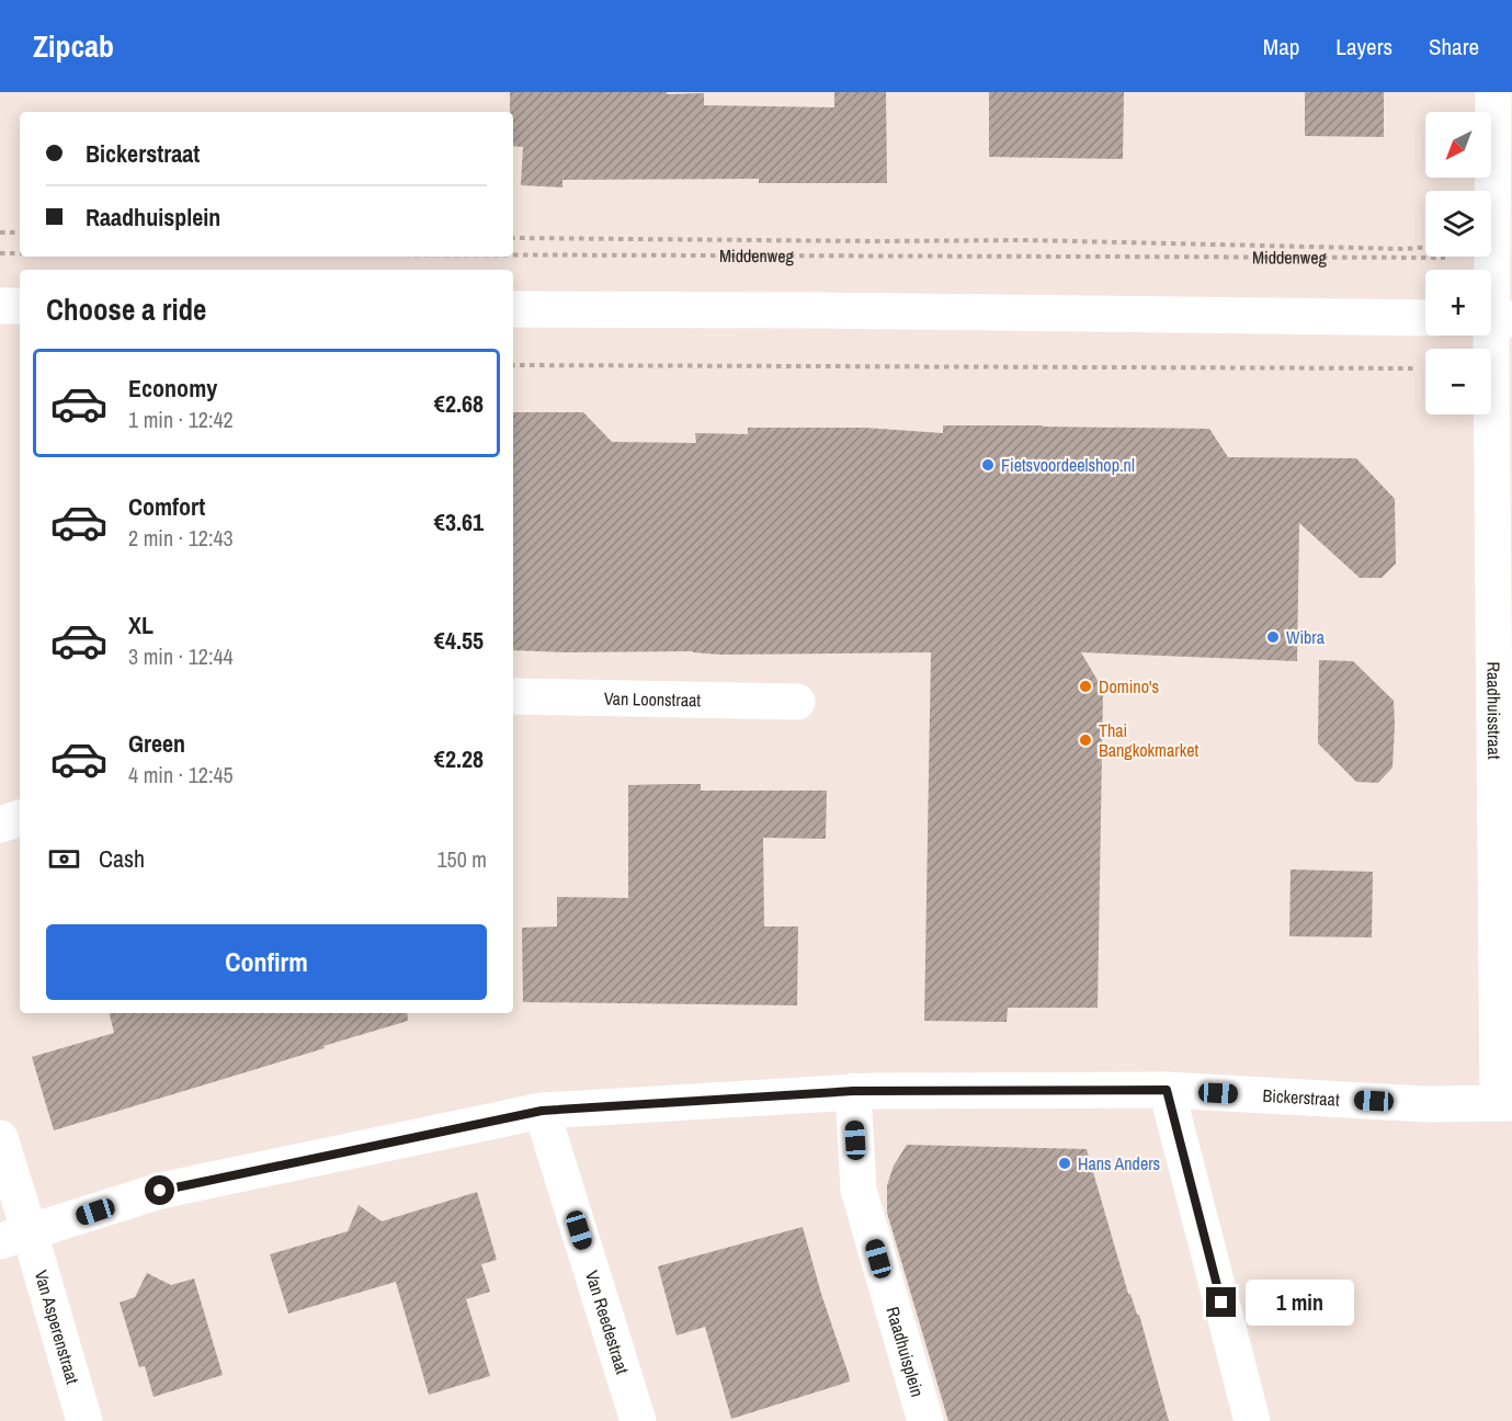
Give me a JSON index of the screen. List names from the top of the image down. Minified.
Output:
{"streets":{"street":["Van Loonstraat","Raadhuisstraat","Bickerstraat","Van Reedestraat","Van Asperenstraat","Raadhuisplein"],"path":["Middenweg"]},"crossings":[["Middenweg","Raadhuisstraat"],["Raadhuisstraat","Bickerstraat"],["Bickerstraat","Van Reedestraat"],["Bickerstraat","Van Asperenstraat"],["Bickerstraat","Raadhuisplein"]],"places":["Fietsvoordeelshop.nl","Wibra","Domino's","Thai Bangkokmarket","Hans Anders"],"north":"bottom left","page":{"header":"Zipcab","nav":["Map","Layers","Share"],"map_buttons":["+","−"],"banner":["Bickerstraat","Raadhuisplein"],"heading":"Choose a ride","list":[{"name":"Economy","note":"1 min · 12:42","value":"€2.68"},{"name":"Comfort","note":"2 min · 12:43","value":"€3.61"},{"name":"XL","note":"3 min · 12:44","value":"€4.55"},{"name":"Green","note":"4 min · 12:45","value":"€2.28"}],"pay":["Cash","150 m"],"buttons":"Confirm","bubble":"1 min"}}
